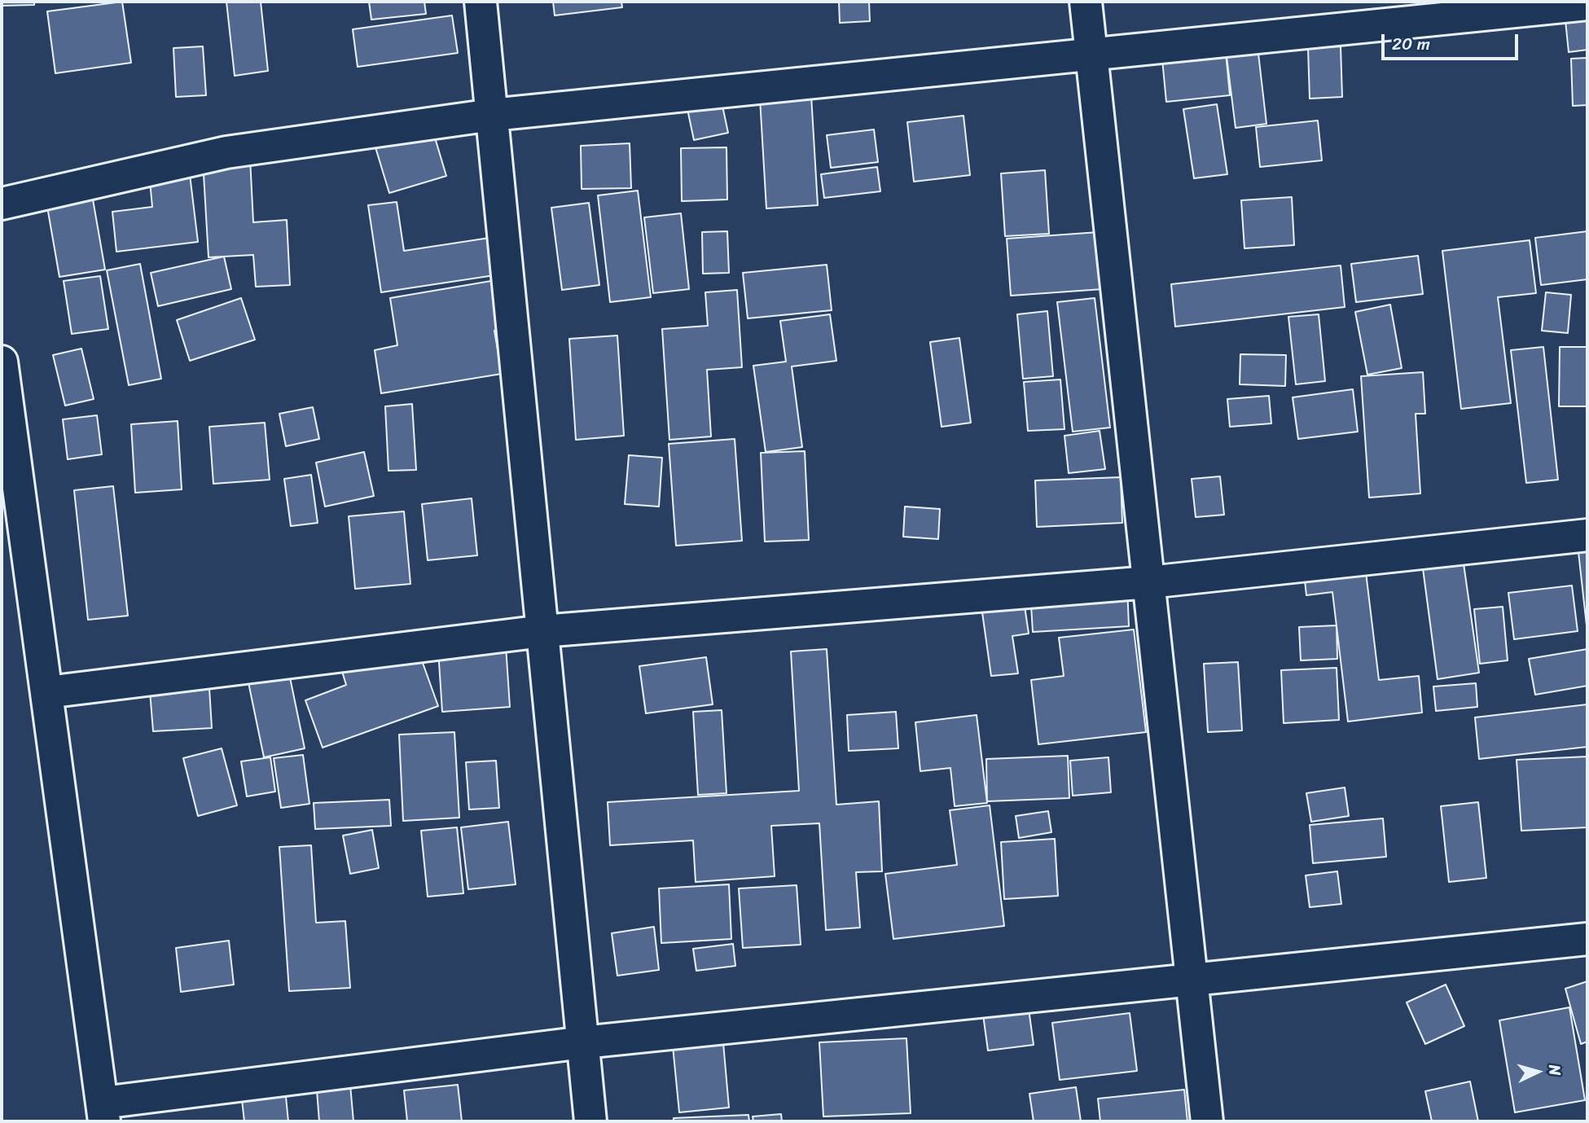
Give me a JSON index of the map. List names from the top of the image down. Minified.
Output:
{"scale_bar":"20 m","north":"right"}
